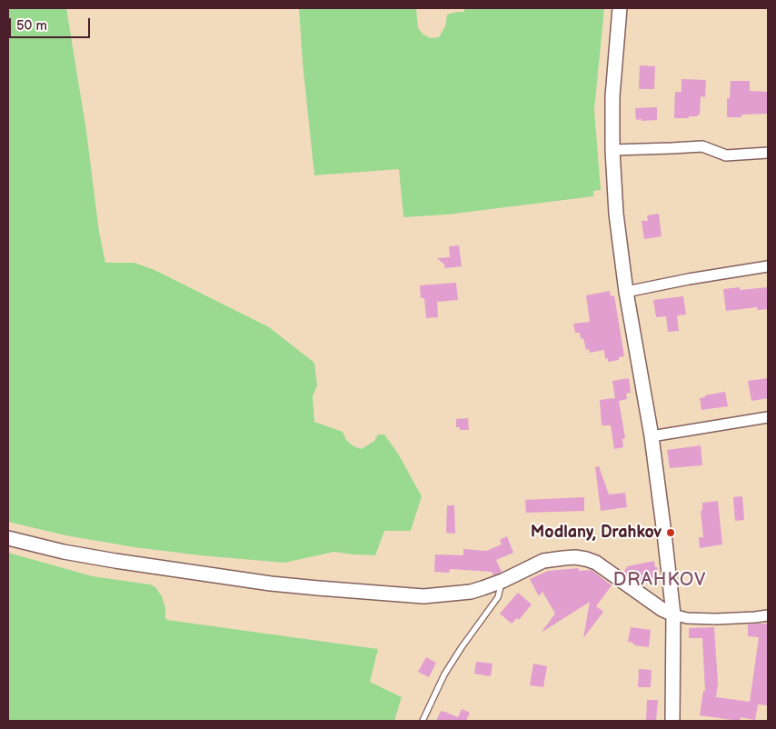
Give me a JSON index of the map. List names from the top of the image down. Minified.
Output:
{"districts":["DRAHKOV"],"places":["Modlany, Drahkov"],"scale_bar":"50 m"}
